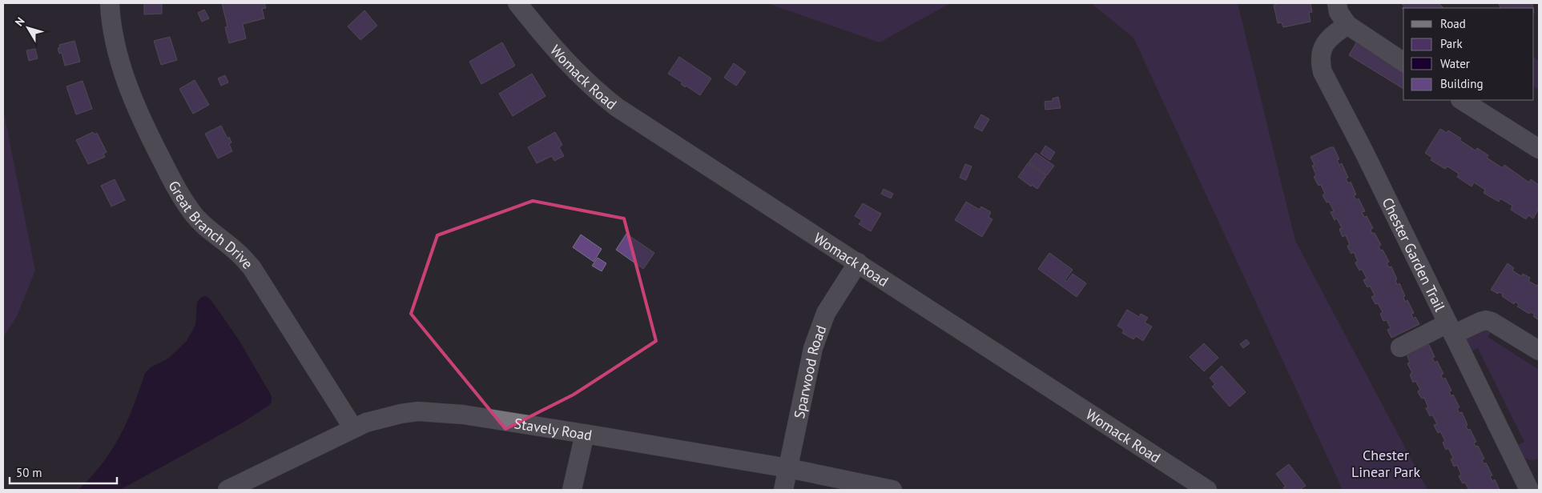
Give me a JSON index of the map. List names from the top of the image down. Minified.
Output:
{"streets":{"street":["Womack Road","Great Branch Drive","Chester Garden Trail","Sparwood Road","Stavely Road"]},"crossings":[["Womack Road","Sparwood Road"],["Great Branch Drive","Stavely Road"],["Sparwood Road","Stavely Road"]],"parks":["Chester Linear Park"],"legend":["Road","Park","Water","Building"],"scale_bar":"50 m","north":"top left"}
